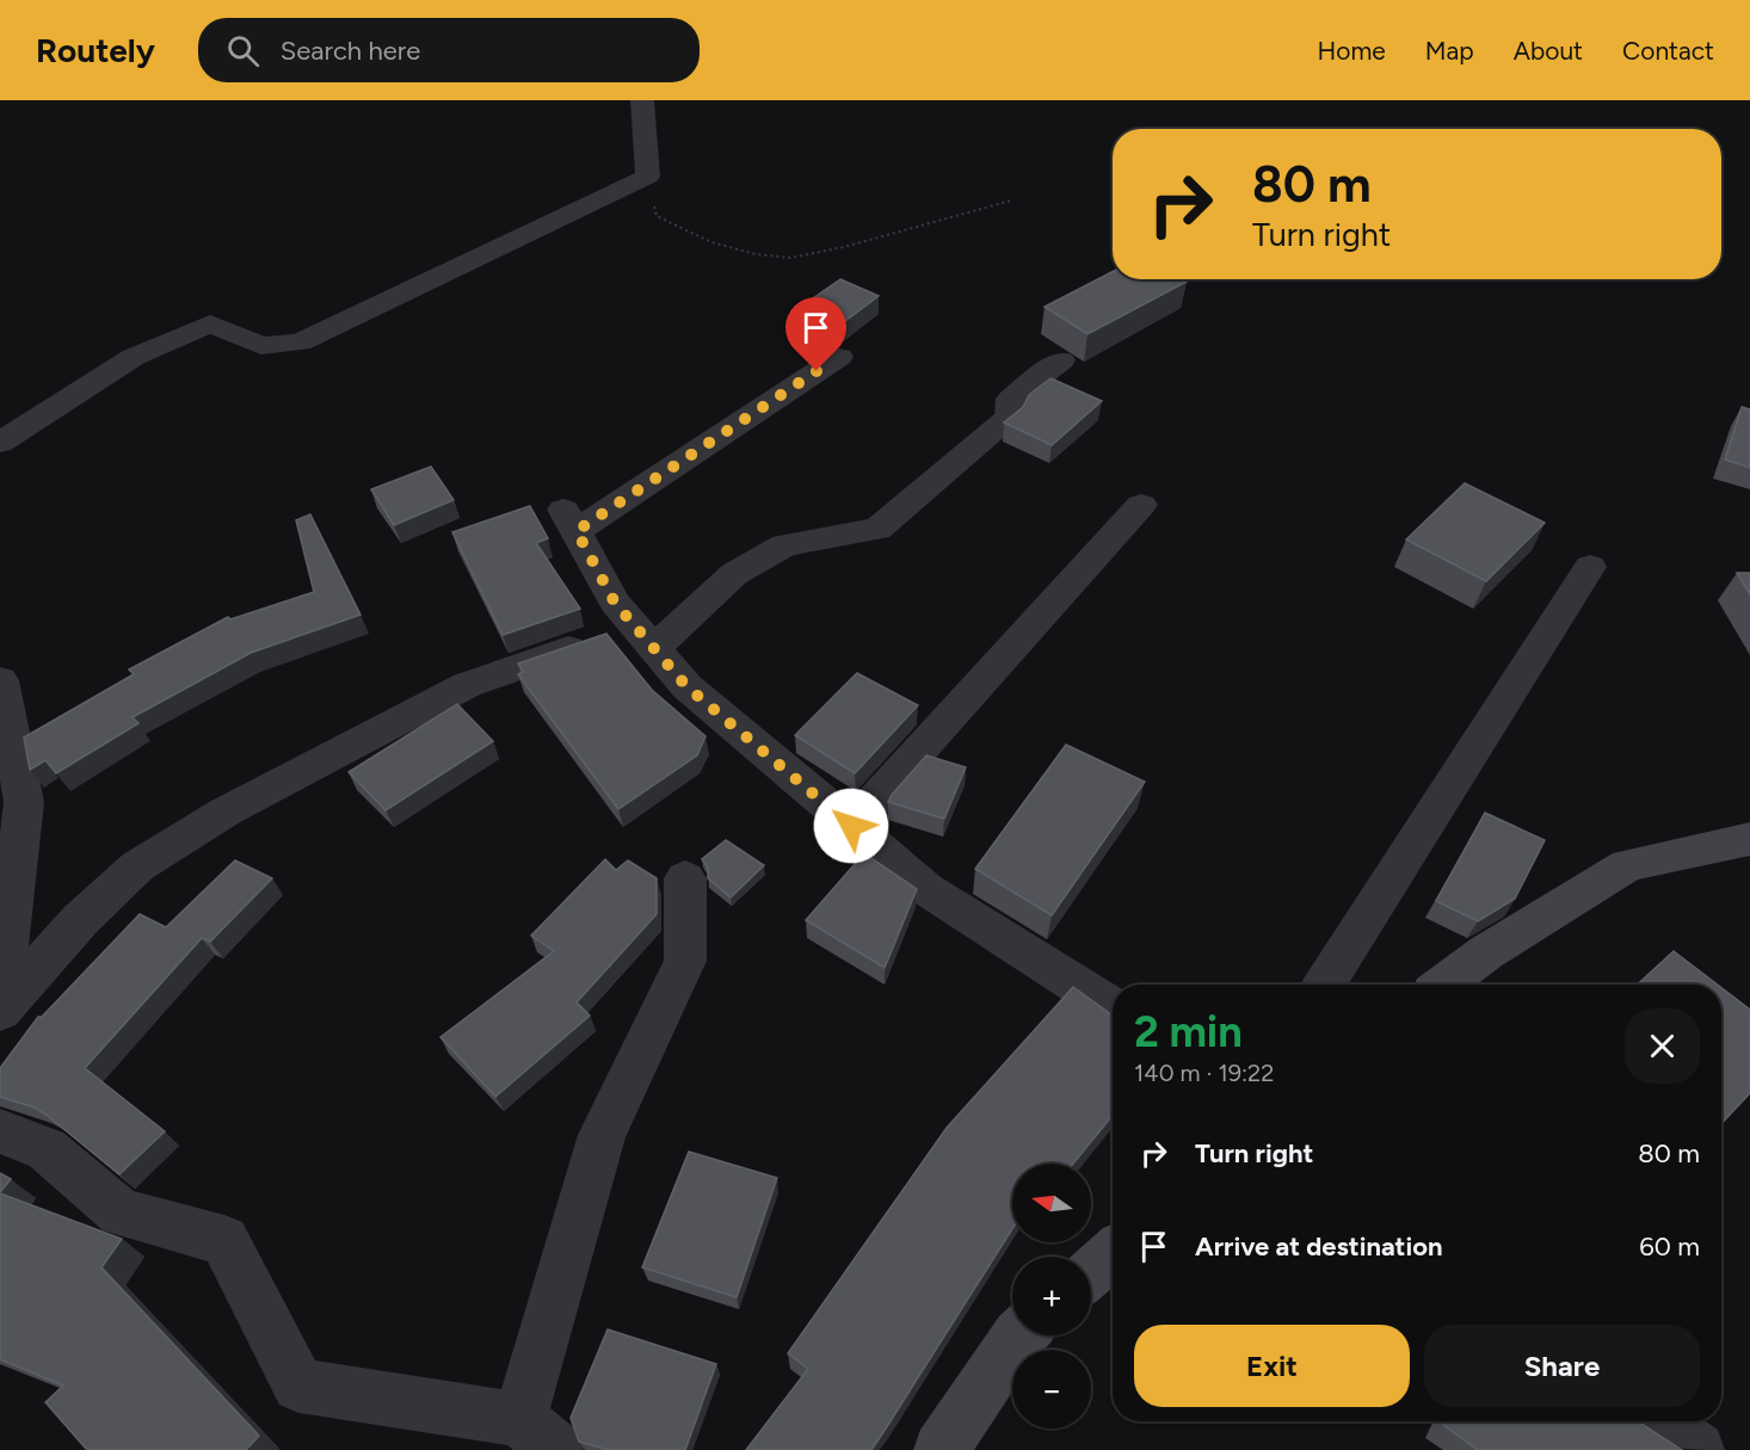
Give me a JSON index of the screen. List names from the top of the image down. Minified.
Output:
{"north":"left","page":{"header":"Routely","search":"Search here","nav":["Home","Map","About","Contact"],"turn":["80 m","Turn right"],"heading":["2 min","140 m · 19:22"],"list":[{"name":"Turn right","value":"80 m"},{"name":"Arrive at destination","value":"60 m"}],"map_buttons":["+","−"],"buttons":["Exit","Share"]}}
